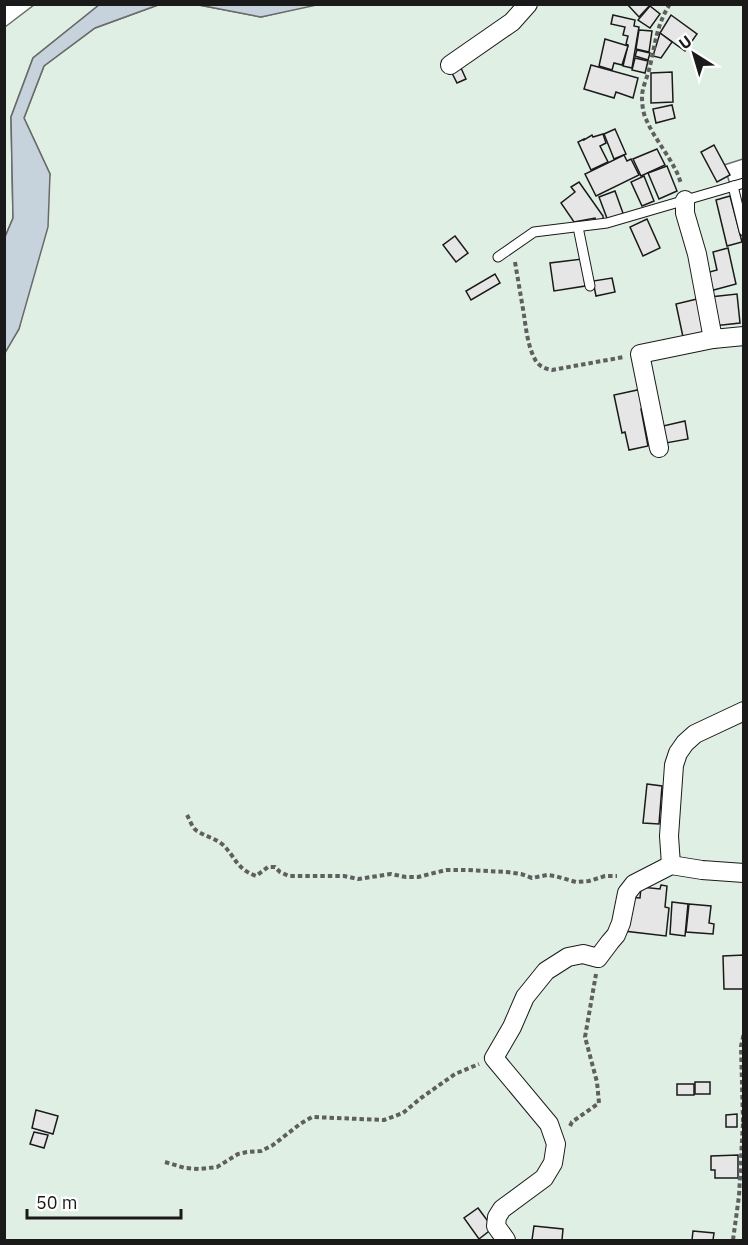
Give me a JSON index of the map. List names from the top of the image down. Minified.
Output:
{"scale_bar":"50 m","north":"top left"}
